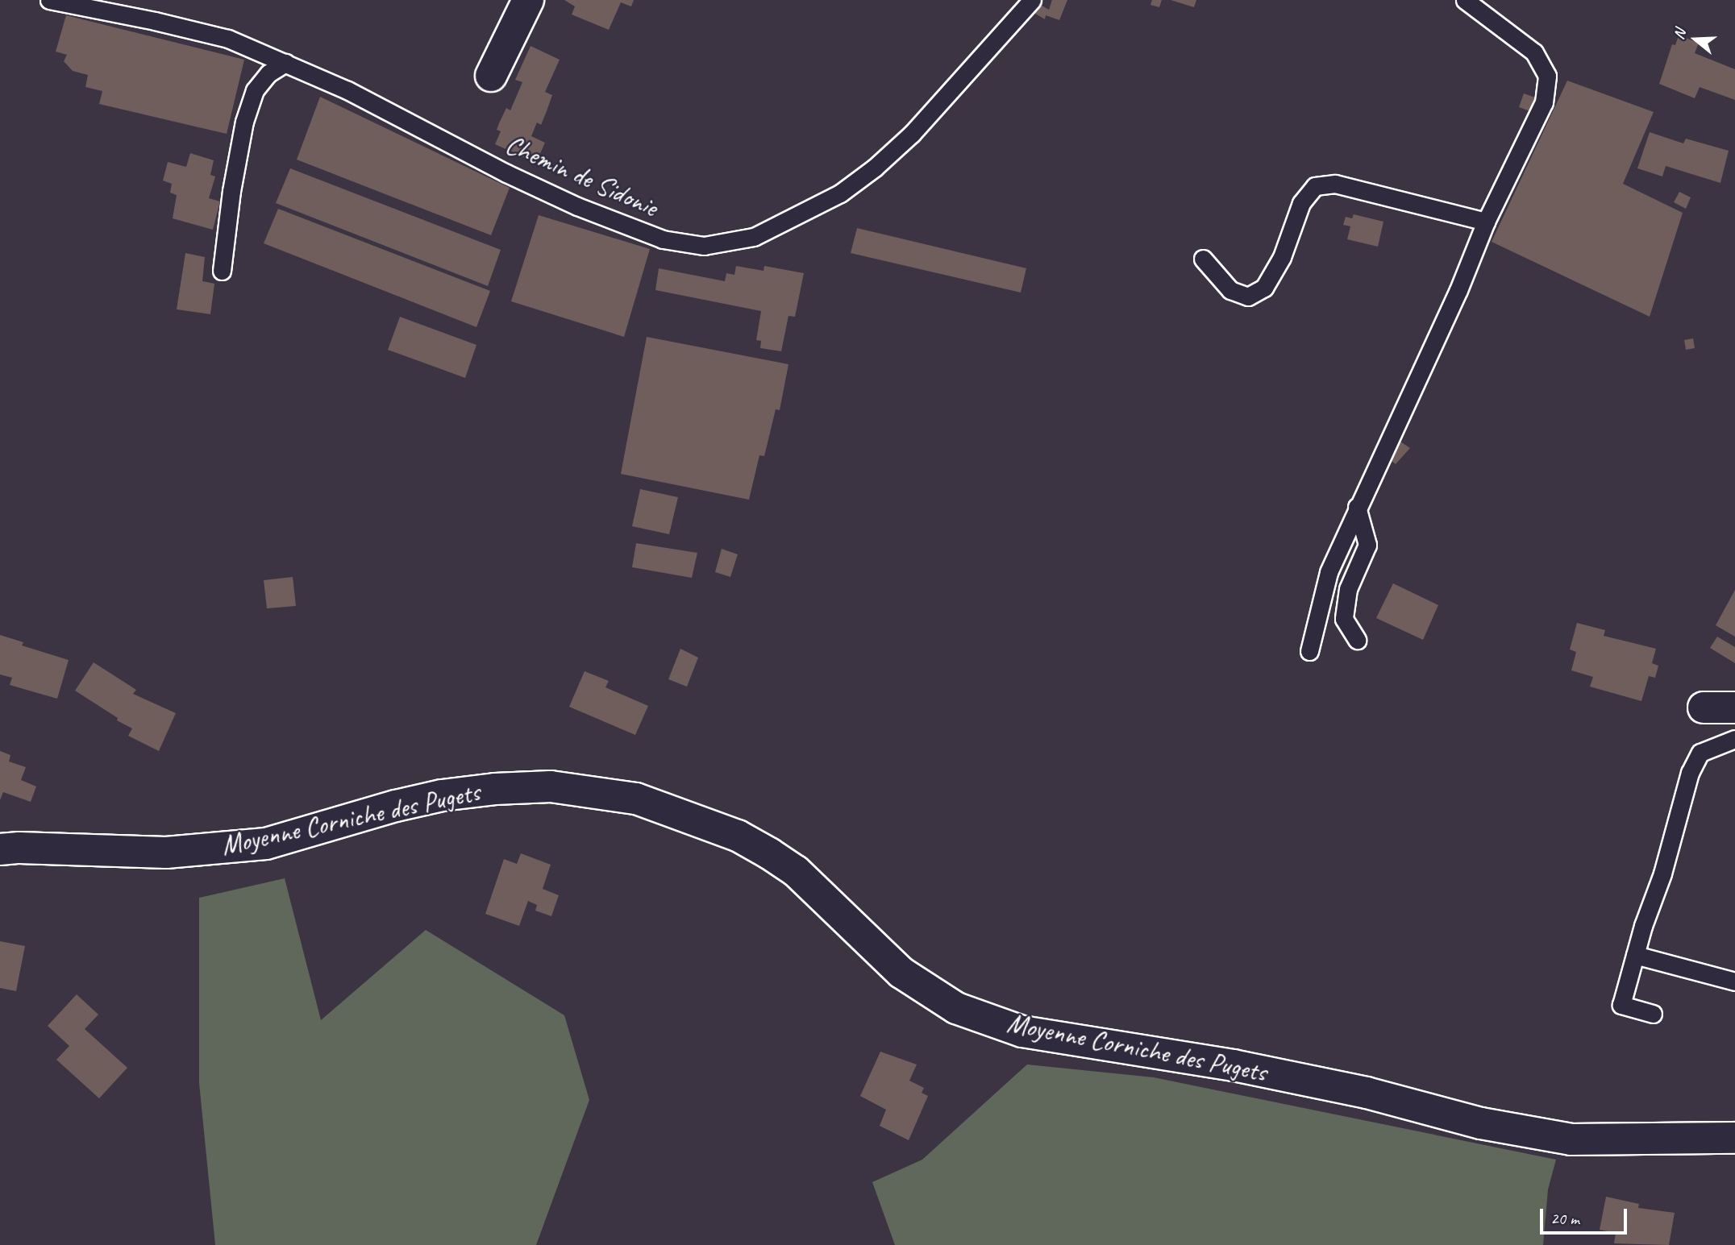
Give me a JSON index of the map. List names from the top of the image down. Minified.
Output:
{"streets":{"street":["Moyenne Corniche des Pugets"],"lane":["Chemin de Sidonie"]},"scale_bar":"20 m","north":"left"}
